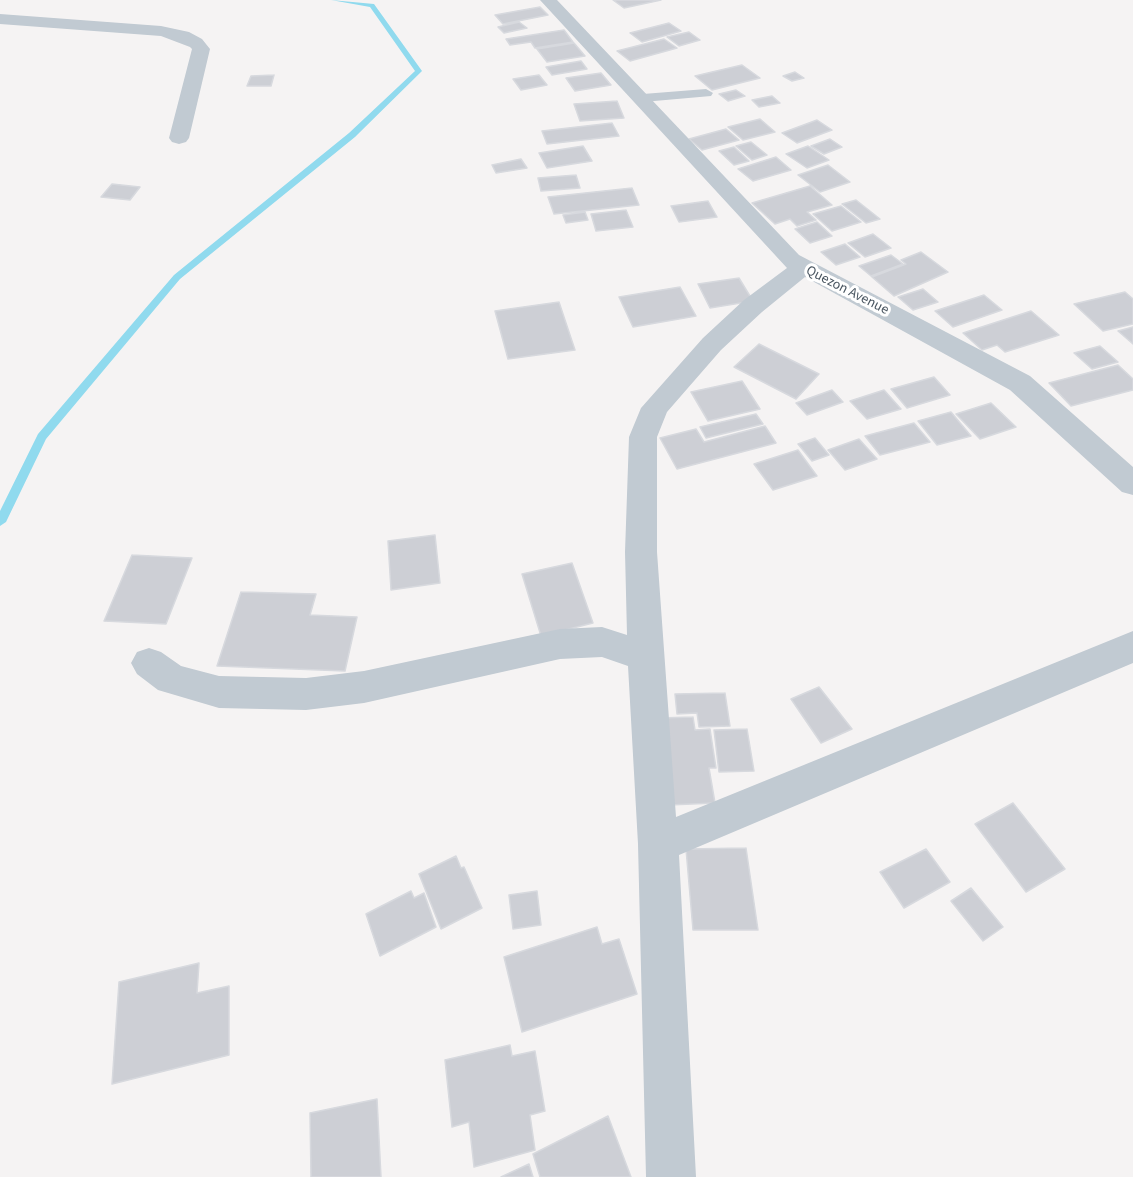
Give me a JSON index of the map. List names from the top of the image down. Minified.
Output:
{"streets":{"street":["Quezon Avenue"]}}
